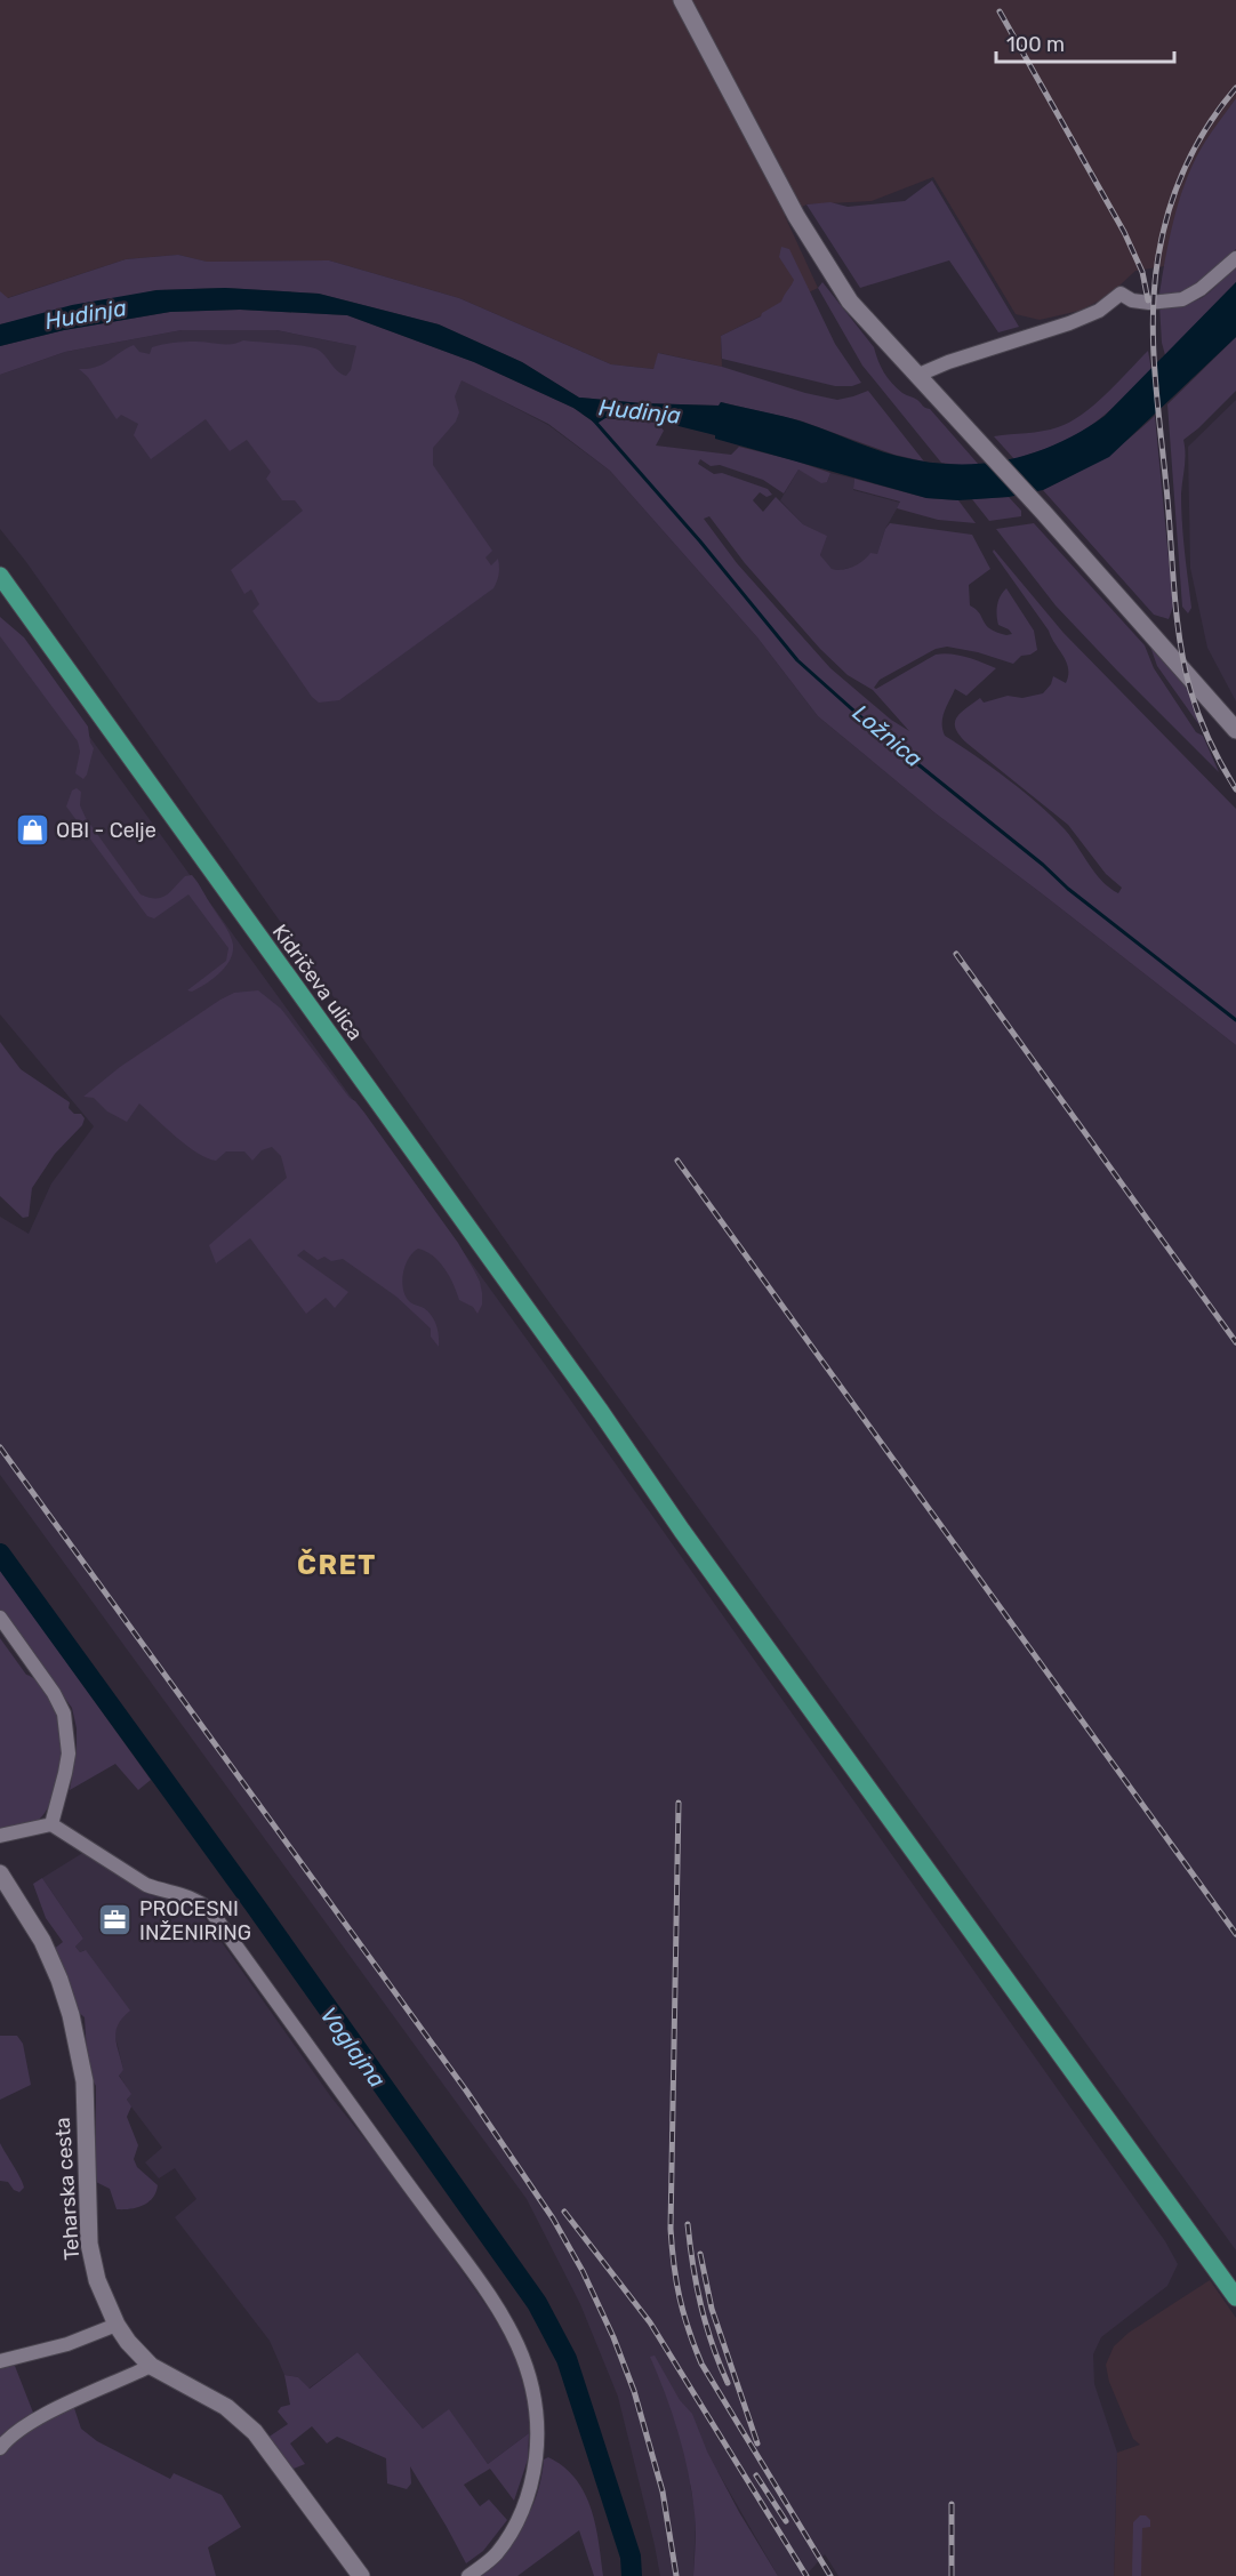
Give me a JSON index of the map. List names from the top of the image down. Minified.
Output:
{"streets":{"main road":["Kidričeva ulica"],"street":["Teharska cesta"]},"districts":["ČRET"],"water":["Hudinja","Ložnica","Voglajna"],"places":{"shop":["OBI - Celje"],"office":["PROCESNI INŽENIRING"]},"scale_bar":"100 m"}
